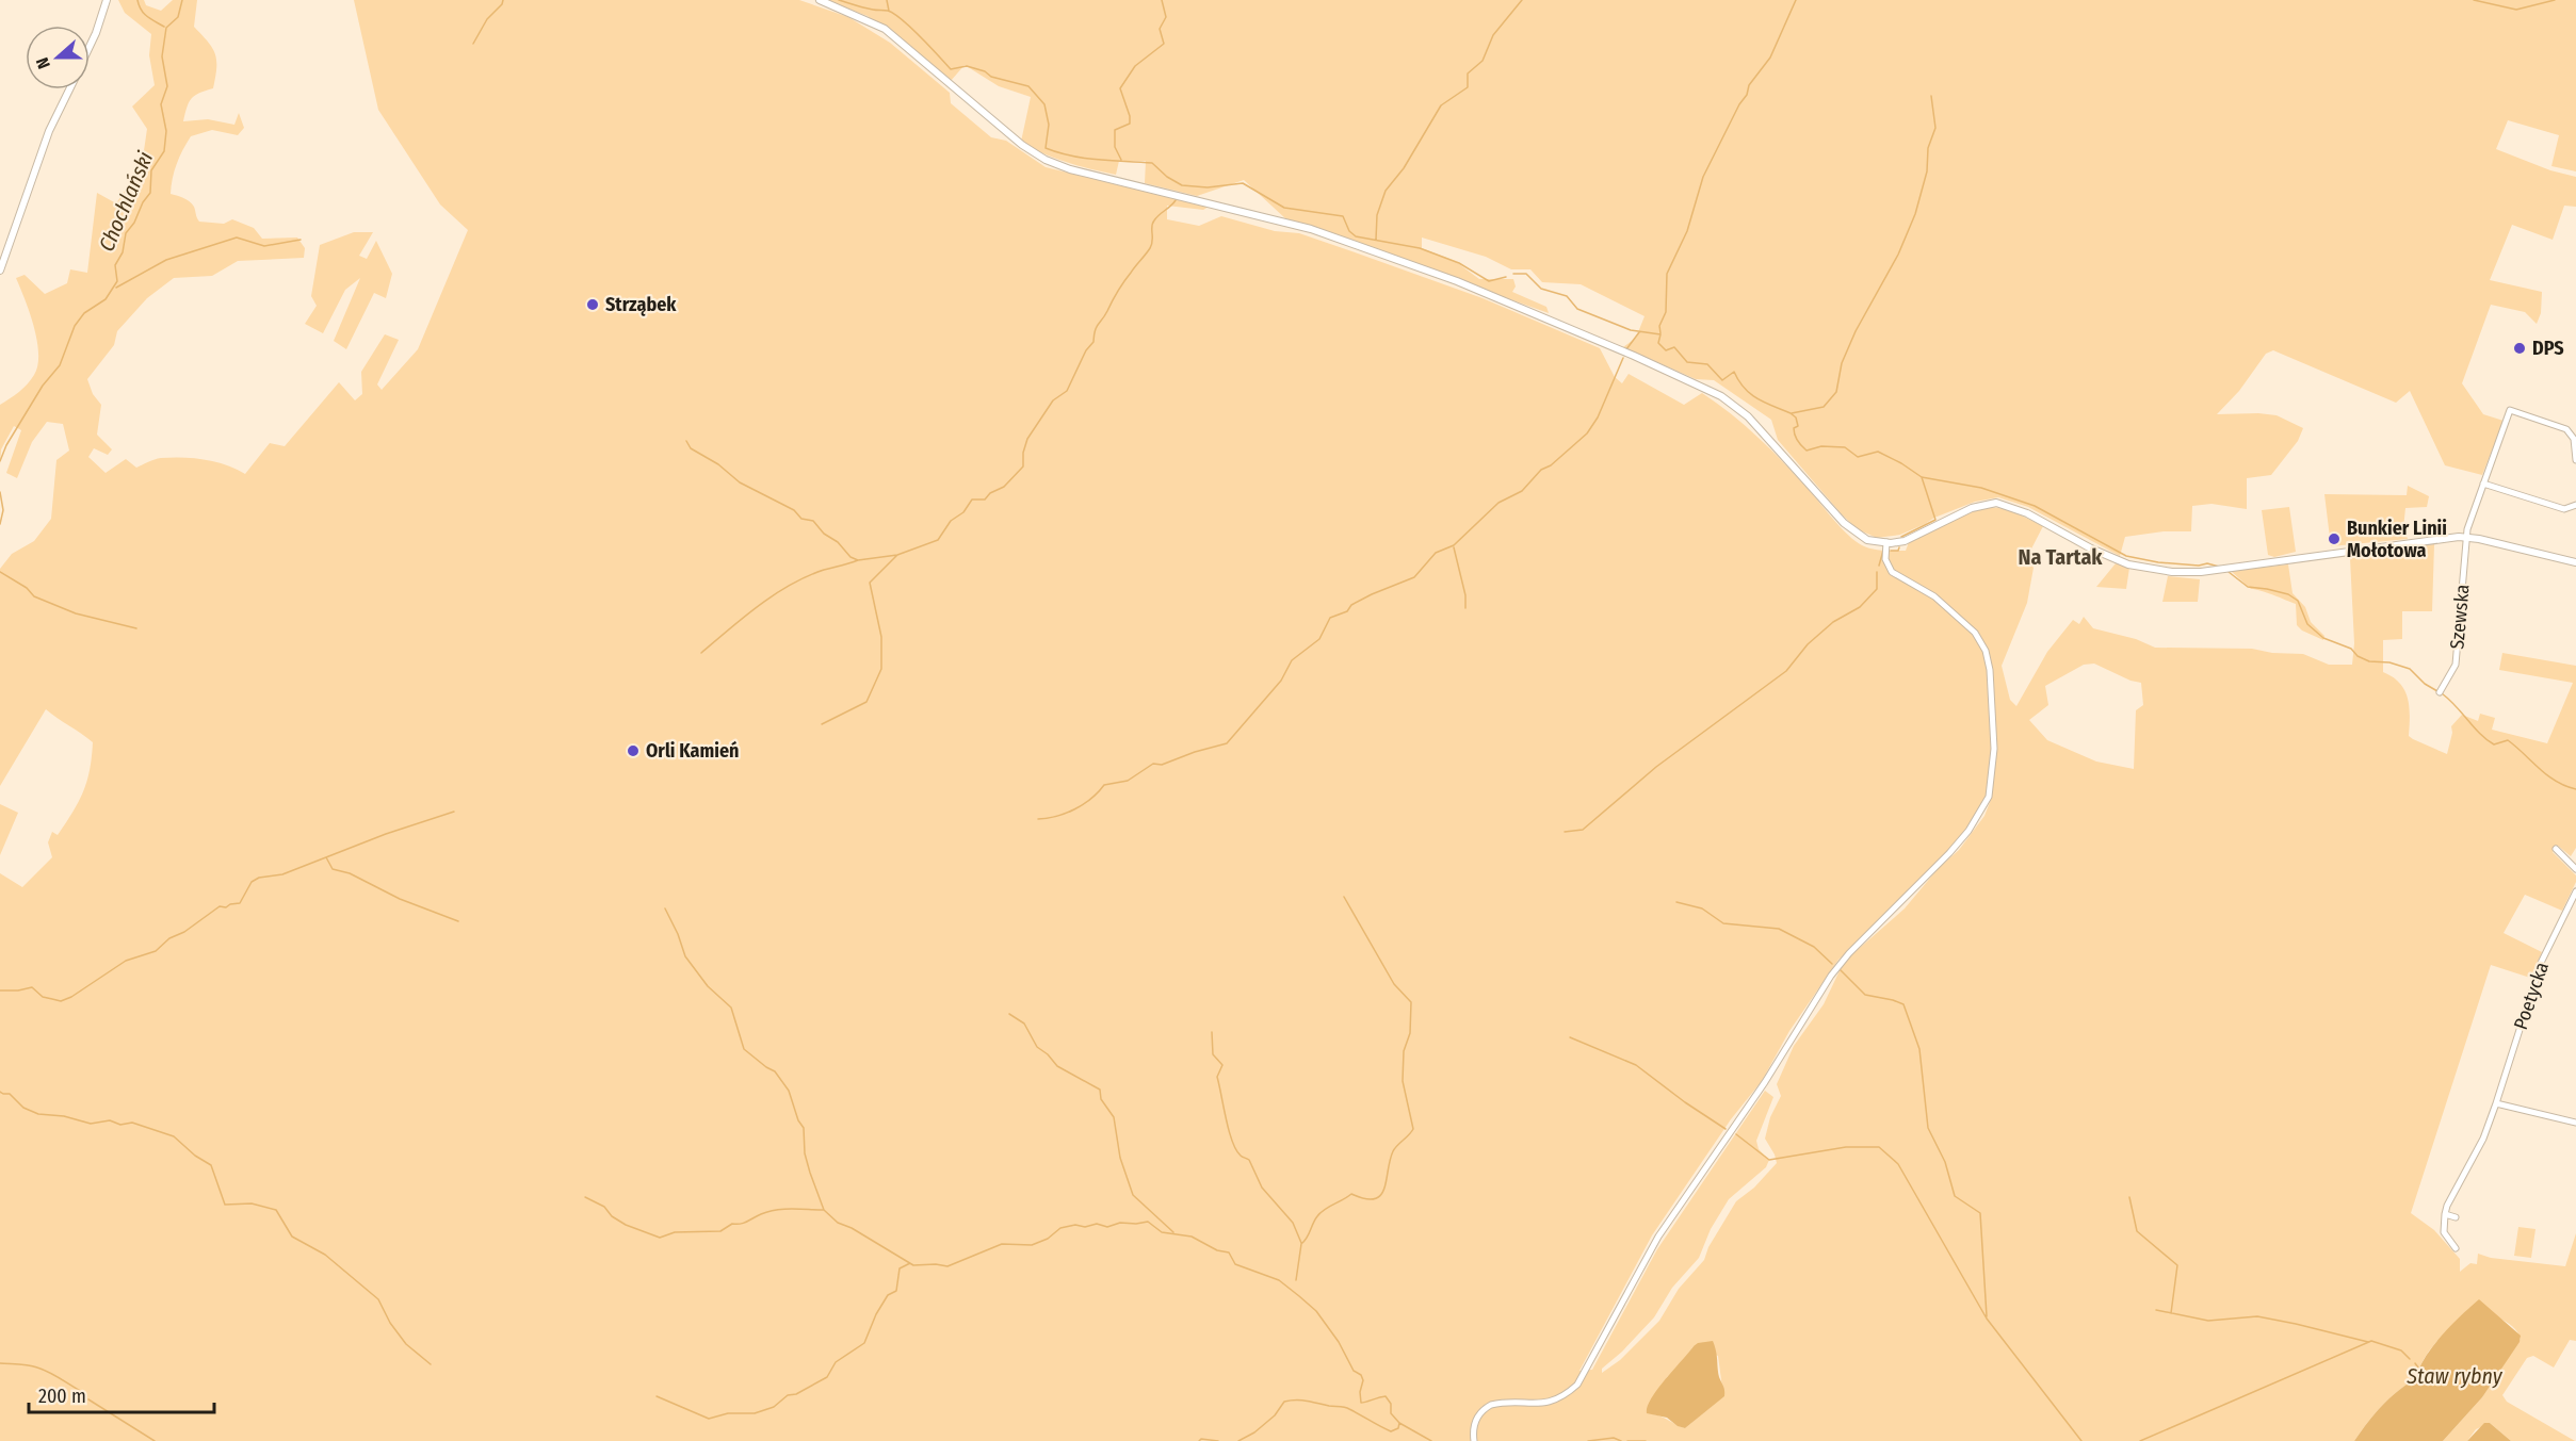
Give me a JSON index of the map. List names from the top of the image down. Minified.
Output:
{"streets":{"street":["Szewska","Poetycka"]},"districts":["Na Tartak"],"water":["Chochlański","Staw rybny"],"places":["Strząbek","DPS","Bunkier Linii Mołotowa","Orli Kamień"],"scale_bar":"200 m","north":"left"}
